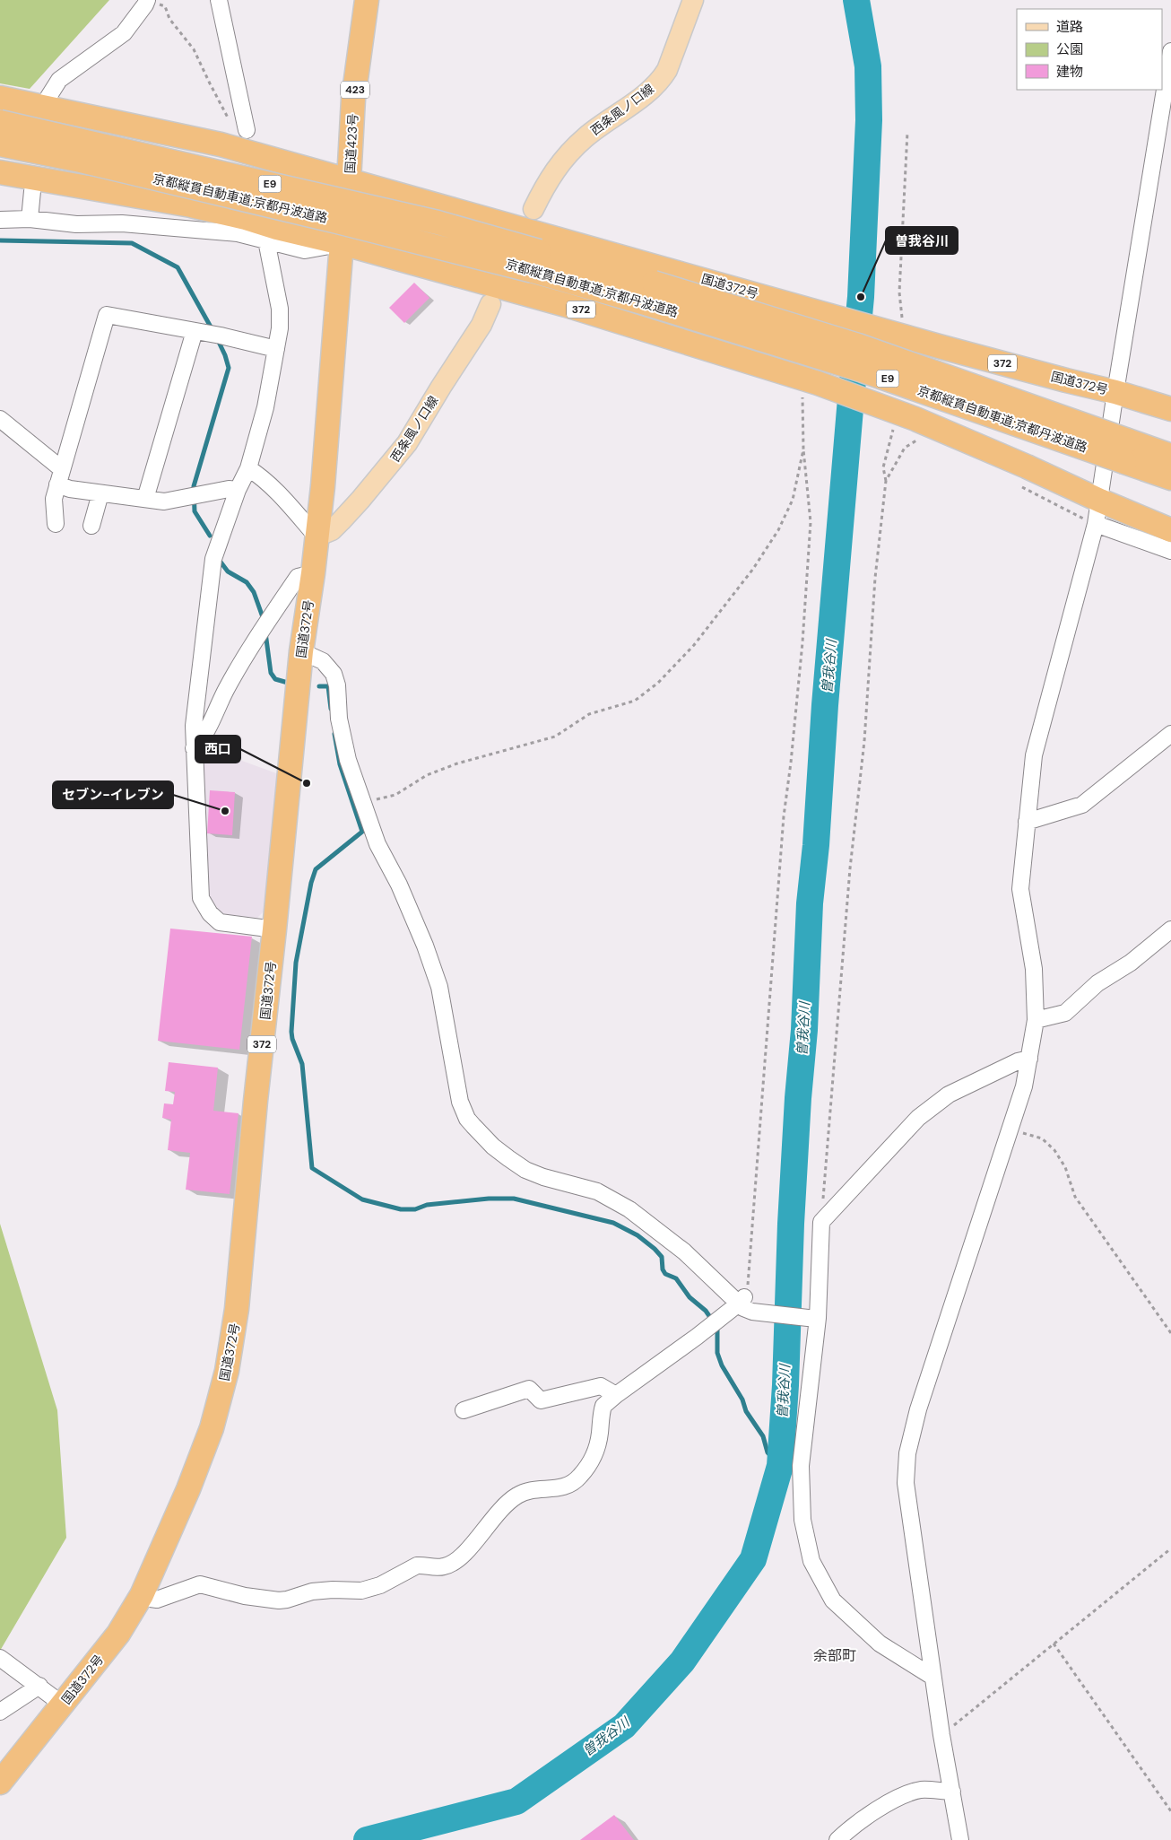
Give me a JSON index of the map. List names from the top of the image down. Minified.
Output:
{"streets":{"highway":["423","国道423号","E9","京都縦貫自動車道;京都丹波道路","国道372号","372"],"main road":["西条風ノ口線"]},"crossings":[["西条風ノ口線","国道372号"],["国道423号","国道372号"],["国道372号","372"]],"districts":["余部町"],"water":["曽我谷川"],"places":["曽我谷川","西口","セブン-イレブン"],"legend":["道路","公園","建物"]}
